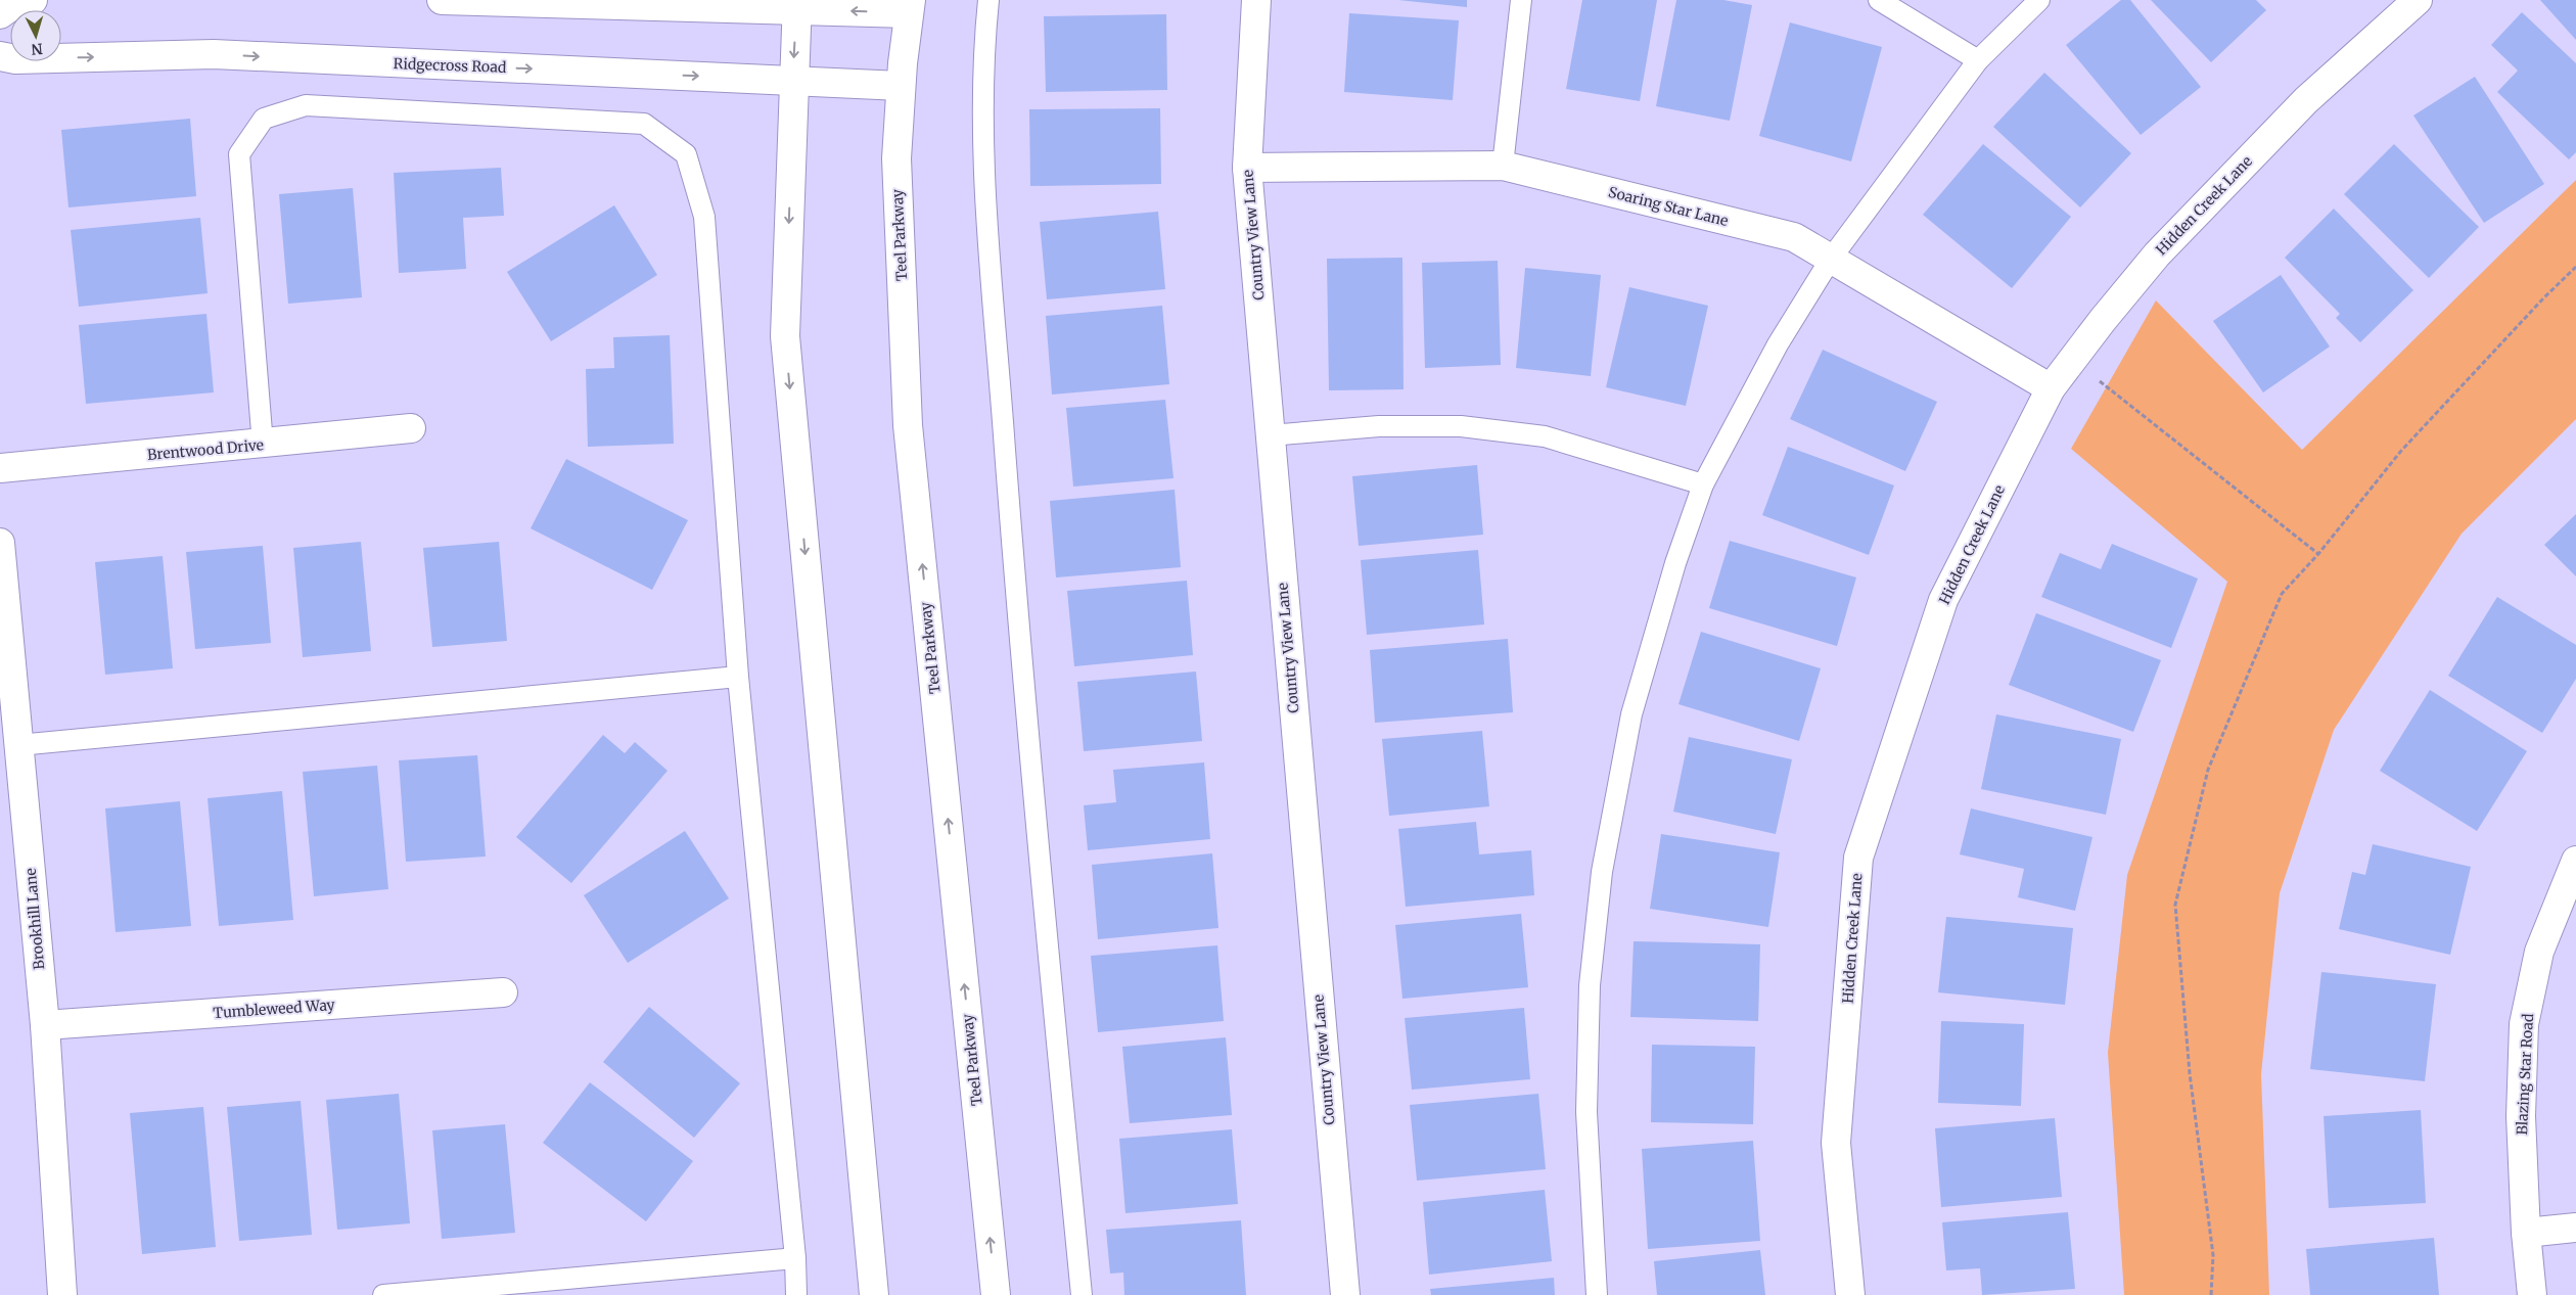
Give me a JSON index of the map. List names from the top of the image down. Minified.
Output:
{"streets":{"street":["Ridgecross Road","Hidden Creek Lane","Soaring Star Lane","Teel Parkway","Country View Lane","Brentwood Drive","Brookhill Lane","Tumbleweed Way","Blazing Star Road"]},"crossings":[["Ridgecross Road","Teel Parkway"],["Hidden Creek Lane","Soaring Star Lane"],["Soaring Star Lane","Country View Lane"],["Brookhill Lane","Tumbleweed Way"]],"north":"bottom"}
